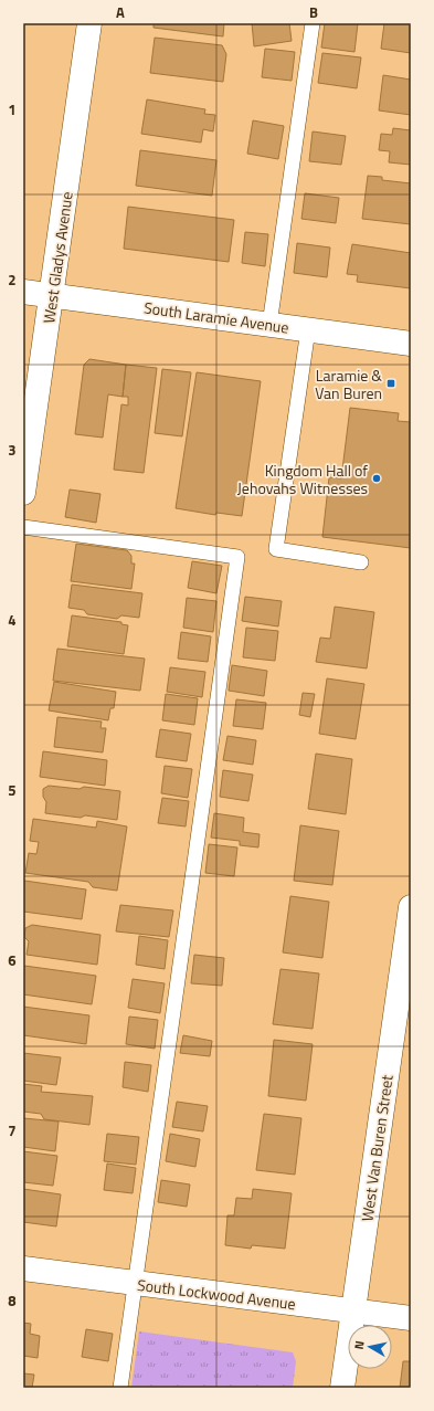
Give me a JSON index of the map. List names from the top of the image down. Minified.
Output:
{"streets":{"street":["West Gladys Avenue","South Laramie Avenue","West Van Buren Street","South Lockwood Avenue"]},"crossings":[["West Gladys Avenue","South Laramie Avenue"],["West Van Buren Street","South Lockwood Avenue"]],"places":{"transit":["Laramie & Van Buren"],"other":["Kingdom Hall of Jehovahs Witnesses"]},"north":"left","grid":{"columns":["A","B"],"rows":["1","2","3","4","5","6","7","8"]}}
